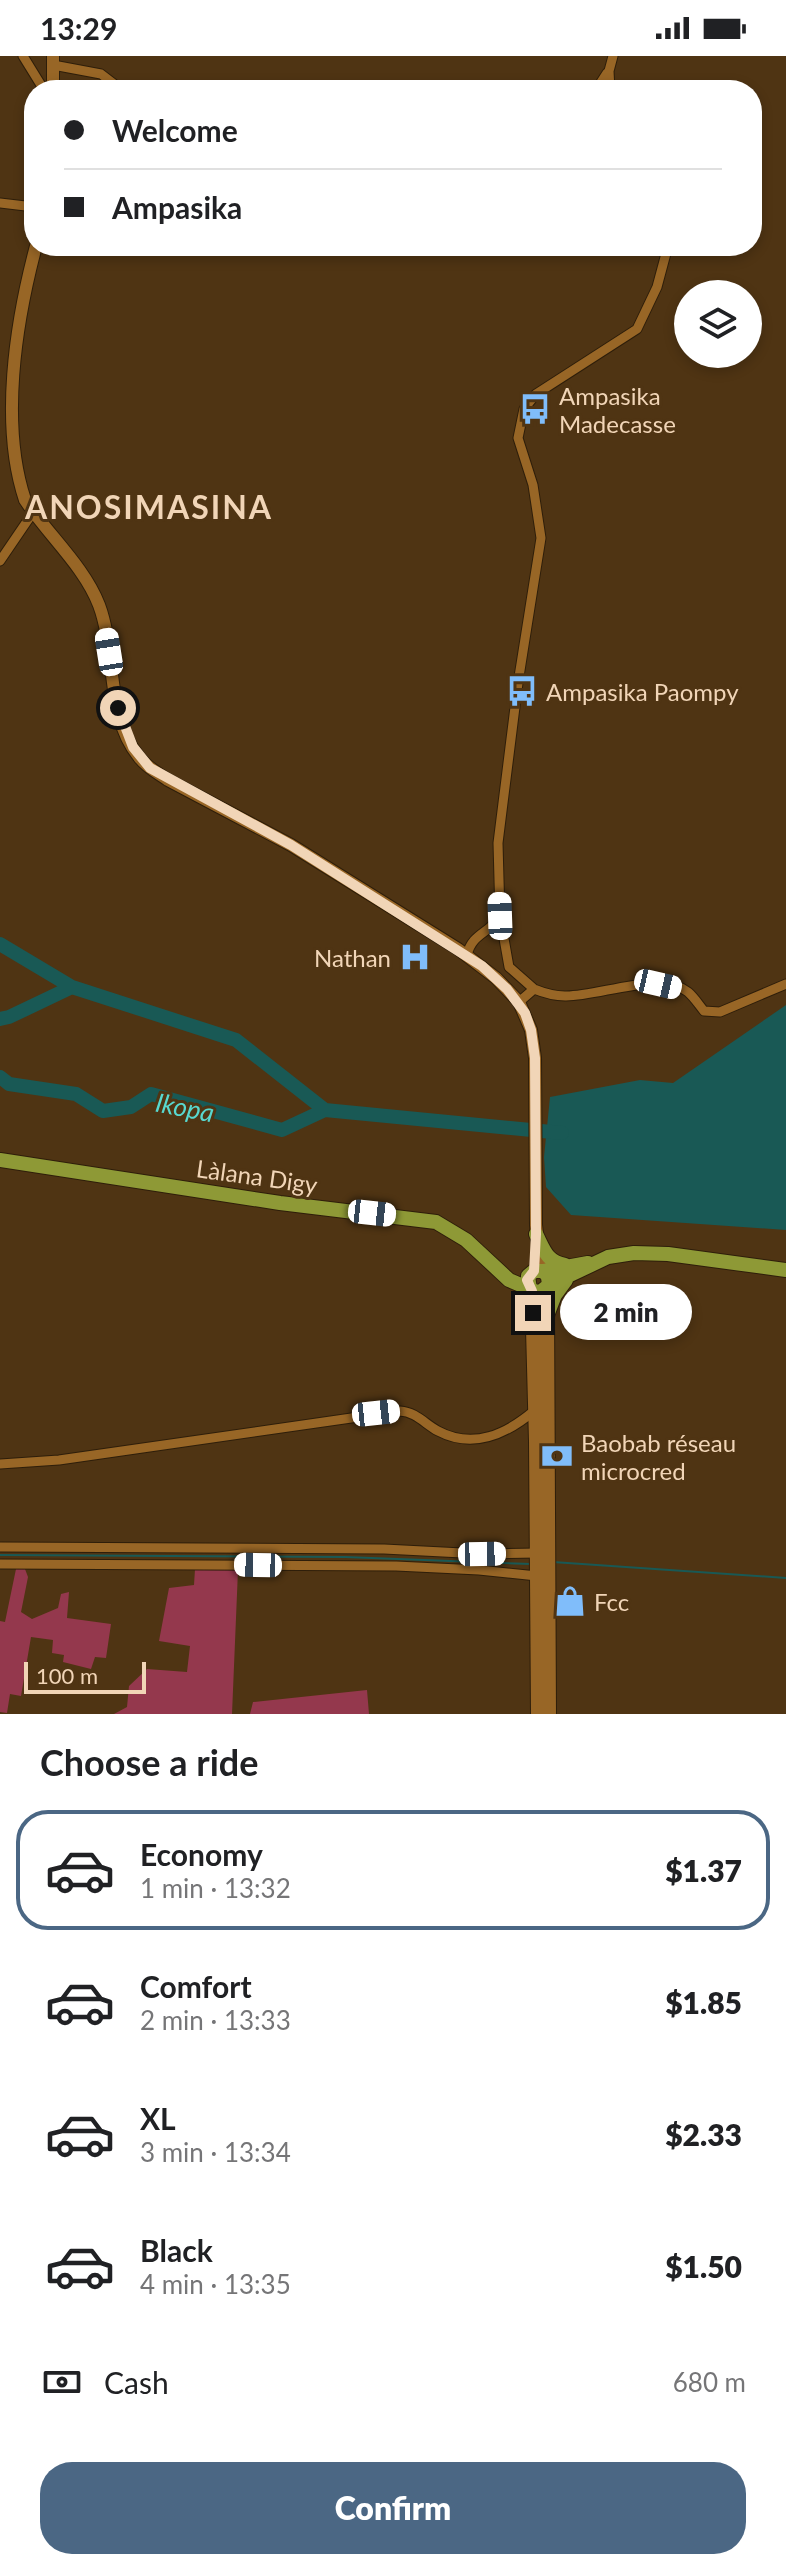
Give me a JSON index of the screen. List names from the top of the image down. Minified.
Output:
{"streets":{"main road":["Làlana Digy"]},"districts":["ANOSIMASINA"],"water":["Ikopa"],"places":{"bus stop":["Ampasika Madecasse","Ampasika Paompy"],"hospital":["Nathan"],"bank":["Baobab réseau microcred"],"shop":["Fcc"]},"scale_bar":"100 m","page":{"status":"13:29","banner":["Welcome","Ampasika"],"bubble":"2 min","scale":"100 m","heading":"Choose a ride","list":[{"name":"Economy","note":"1 min · 13:32","value":"$1.37"},{"name":"Comfort","note":"2 min · 13:33","value":"$1.85"},{"name":"XL","note":"3 min · 13:34","value":"$2.33"},{"name":"Black","note":"4 min · 13:35","value":"$1.50"}],"pay":["Cash","680 m"],"buttons":"Confirm"}}
